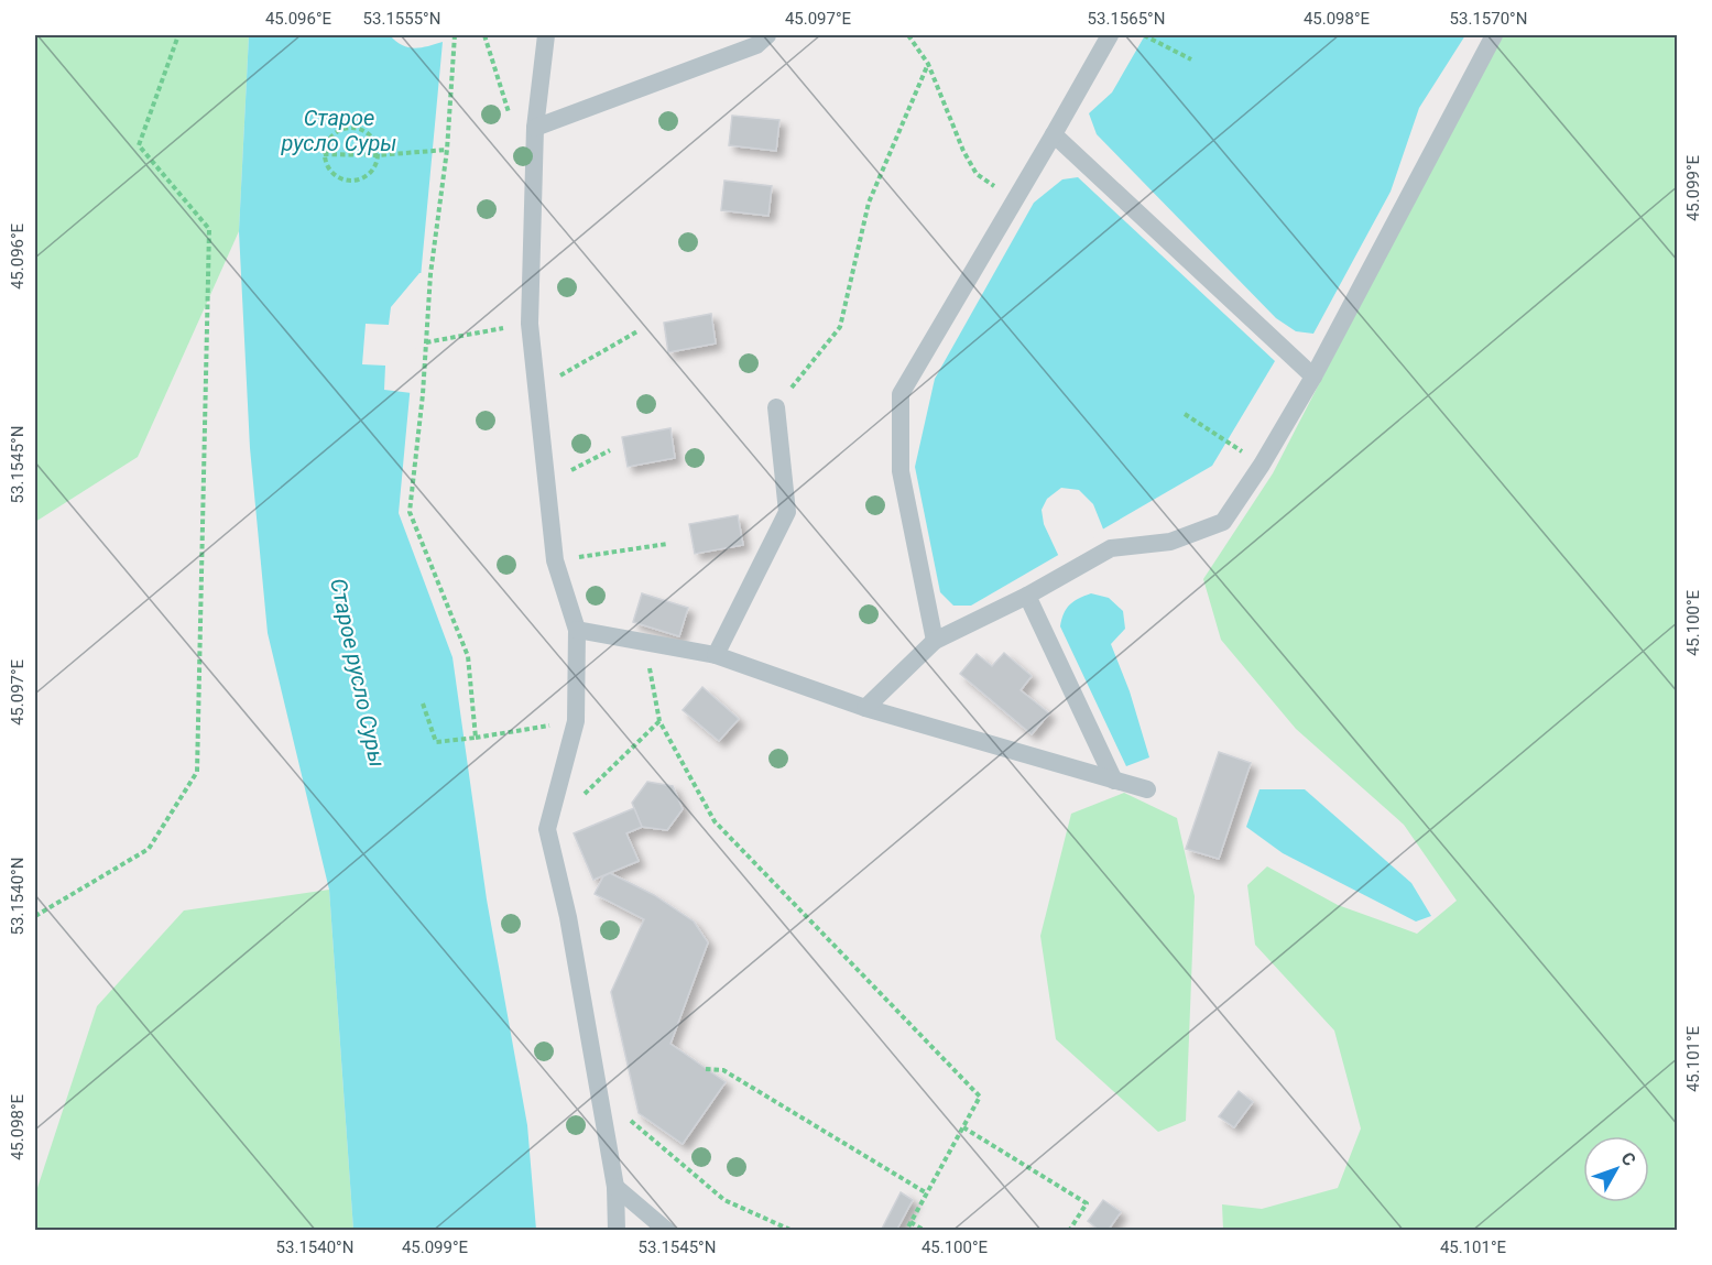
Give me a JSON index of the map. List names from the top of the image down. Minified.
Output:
{"water":["Старое русло Суры"],"north":"top right","coordinates":["45.096°E","53.1555°N","45.097°E","53.1565°N","45.098°E","53.1570°N","45.099°E","53.1545°N","45.100°E","53.1540°N","45.101°E"]}
